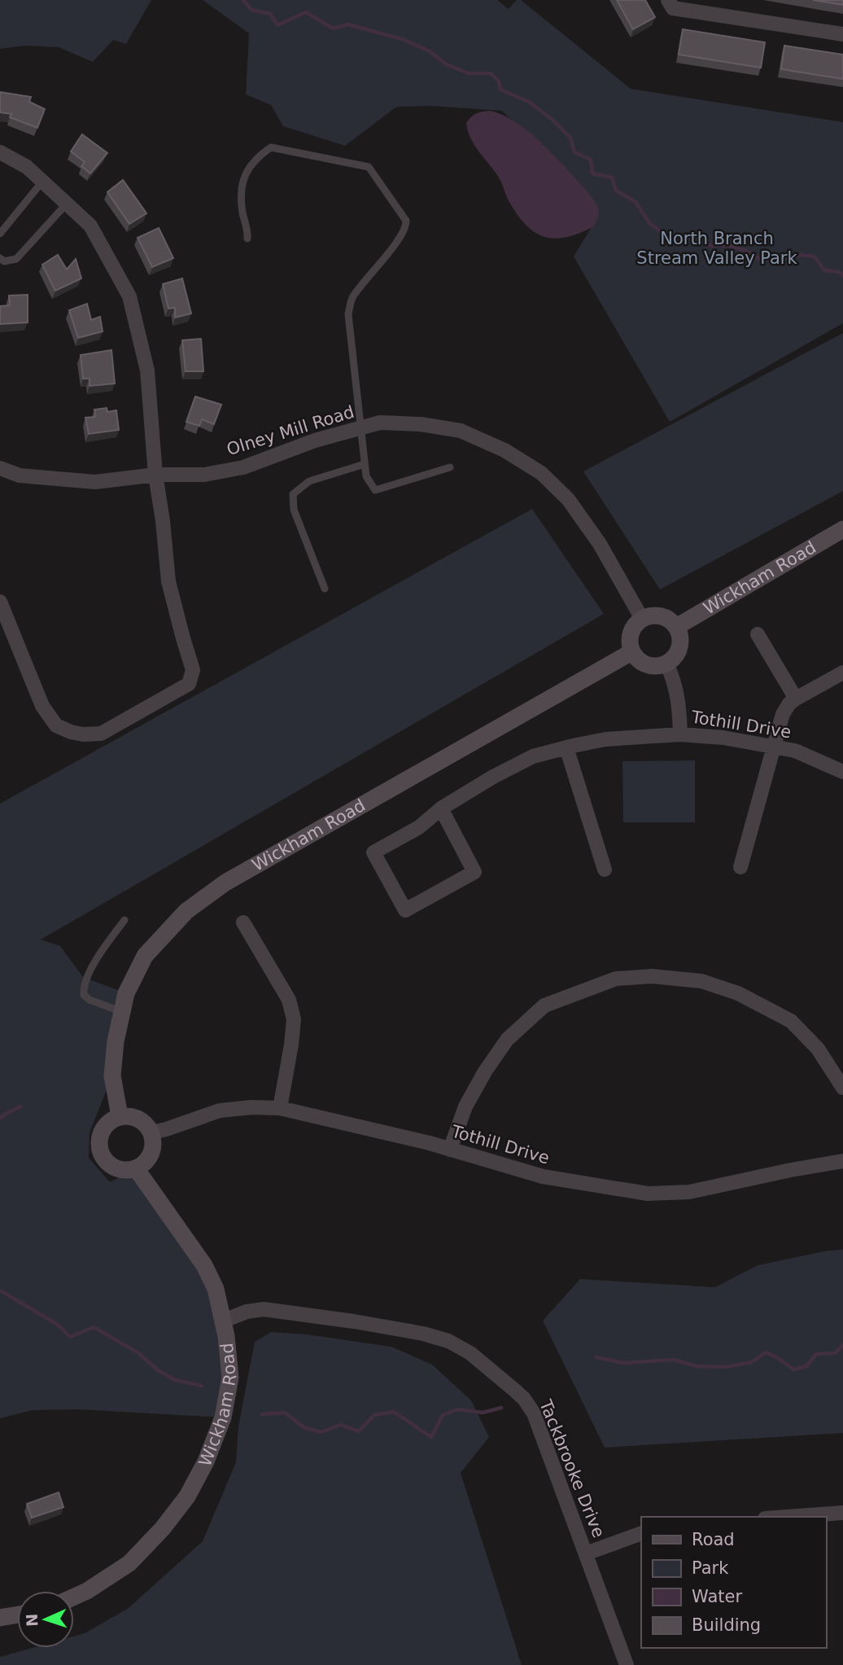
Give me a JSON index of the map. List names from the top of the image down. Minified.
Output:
{"streets":{"street":["Olney Mill Road","Wickham Road","Tothill Drive","Tackbrooke Drive"]},"crossings":[["Olney Mill Road","Wickham Road"],["Wickham Road","Tothill Drive"],["Wickham Road","Tackbrooke Drive"]],"parks":["North Branch Stream Valley Park"],"legend":["Road","Park","Water","Building"],"north":"left"}
